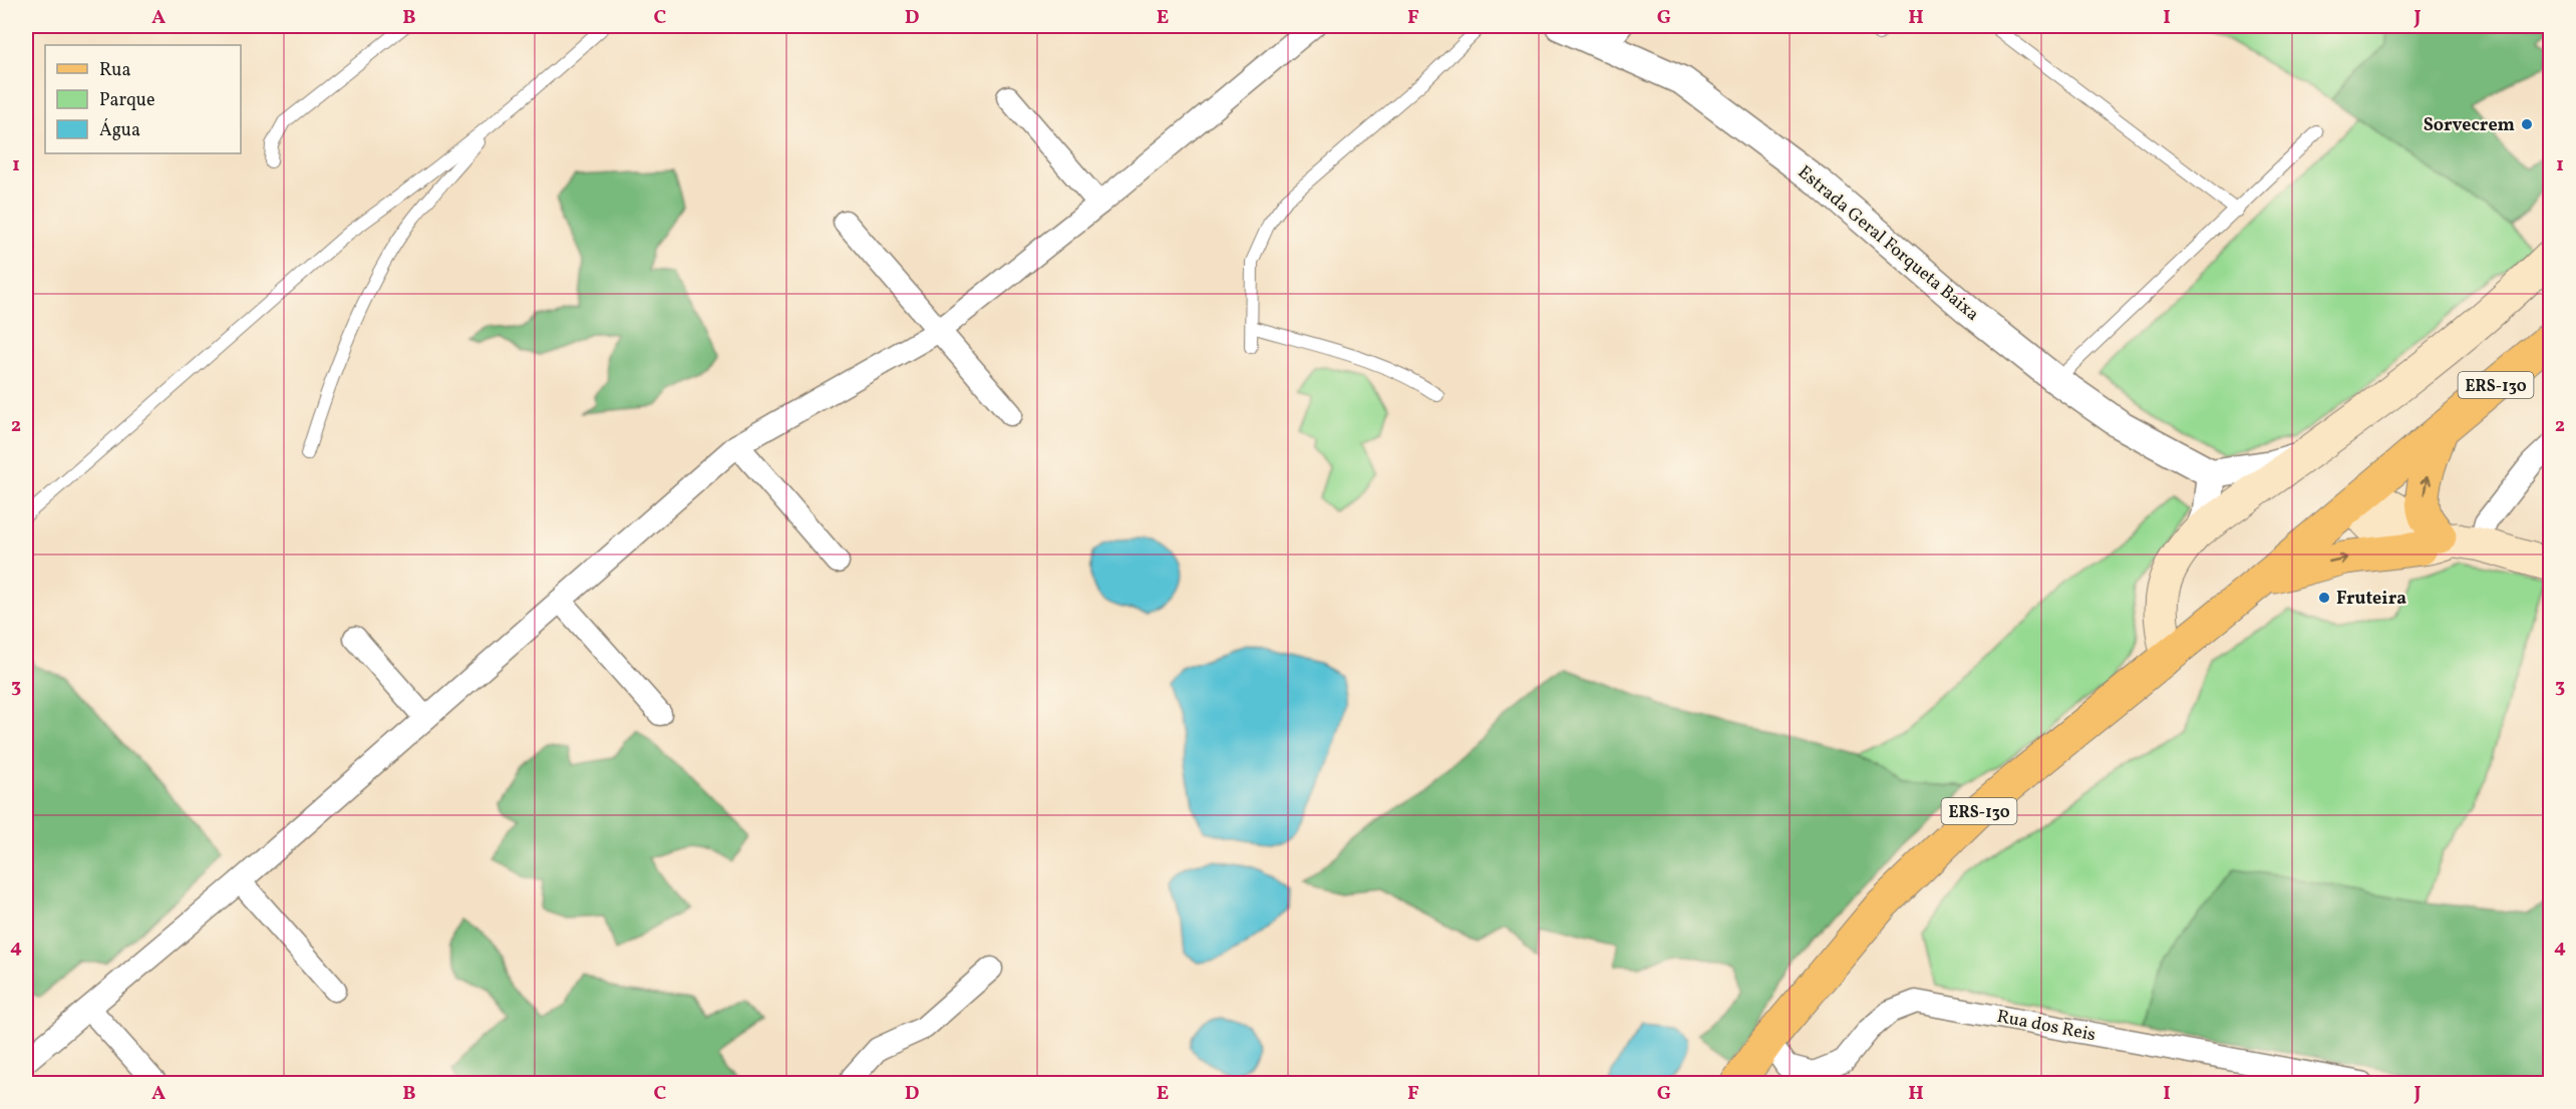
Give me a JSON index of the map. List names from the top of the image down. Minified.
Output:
{"streets":{"main road":["ERS-130"],"street":["Estrada Geral Forqueta Baixa","Rua dos Reis"]},"crossings":[["ERS-130","Rua dos Reis"]],"places":["Sorvecrem","Fruteira"],"legend":["Rua","Parque","Água"],"grid":{"columns":["A","B","C","D","E","F","G","H","I","J"],"rows":["1","2","3","4"]}}
